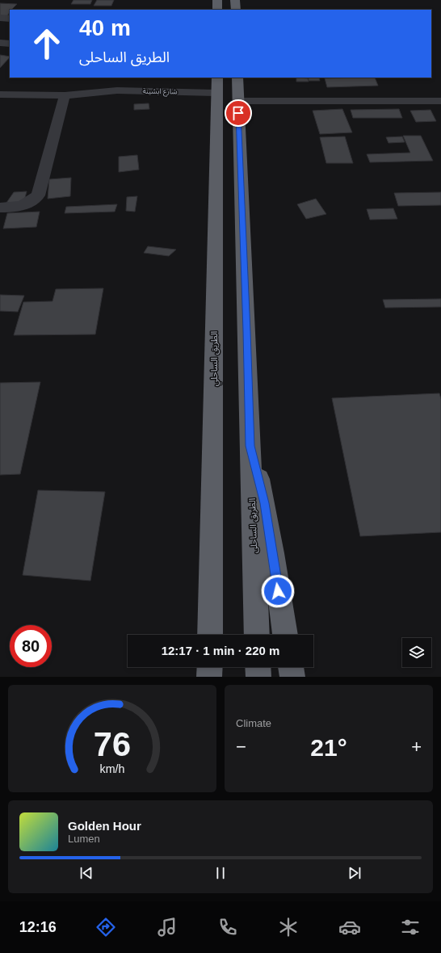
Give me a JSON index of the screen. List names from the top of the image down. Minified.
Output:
{"streets":{"highway":["الطريق الساحلي","الطريق الساحلى"],"street":["شارع ابشينة"]},"crossings":[["شارع ابشينة","الطريق الساحلي"]],"page":{"turn":["40 m","الطريق الساحلى"],"limit":"80","trip":"12:17 · 1 min · 220 m","tile":"Climate","heat":["−","21°","+"],"song":["Golden Hour","Lumen"],"tabs":"12:16","gauge":["76","km/h"]}}
